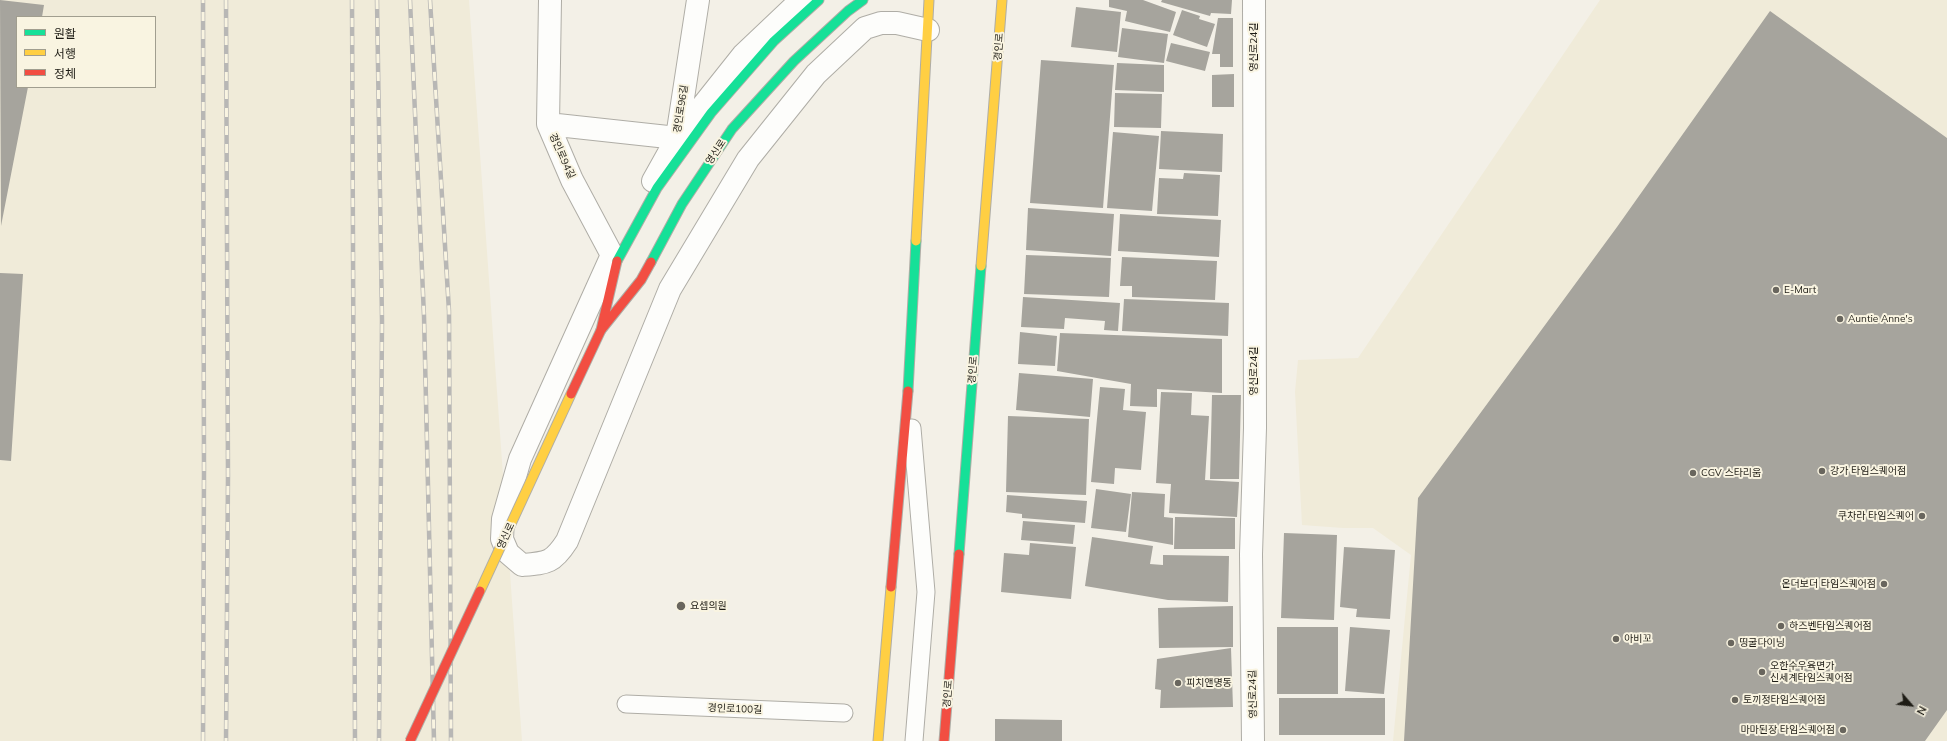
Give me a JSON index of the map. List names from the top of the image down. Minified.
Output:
{"streets":{"main road":["경인로","영신로"],"street":["영신로24길","경인로96길","경인로94길"],"lane":["경인로100길"]},"crossings":[["경인로96길","경인로94길"]],"places":["E-Mart","Auntie Anne's","강가 타임스퀘어점","CGV 스타리움","쿠차라 타임스퀘어","온더보더 타임스퀘어점","요셉의원","하즈벤타임스퀘어점","아비꼬","띵굴다이닝","오한수우육면가 신세계타임스퀘어점","피치앤명동","토끼정타임스퀘어점","마마된장 타임스퀘어점"],"legend":["원활","서행","정체"],"north":"bottom right"}
